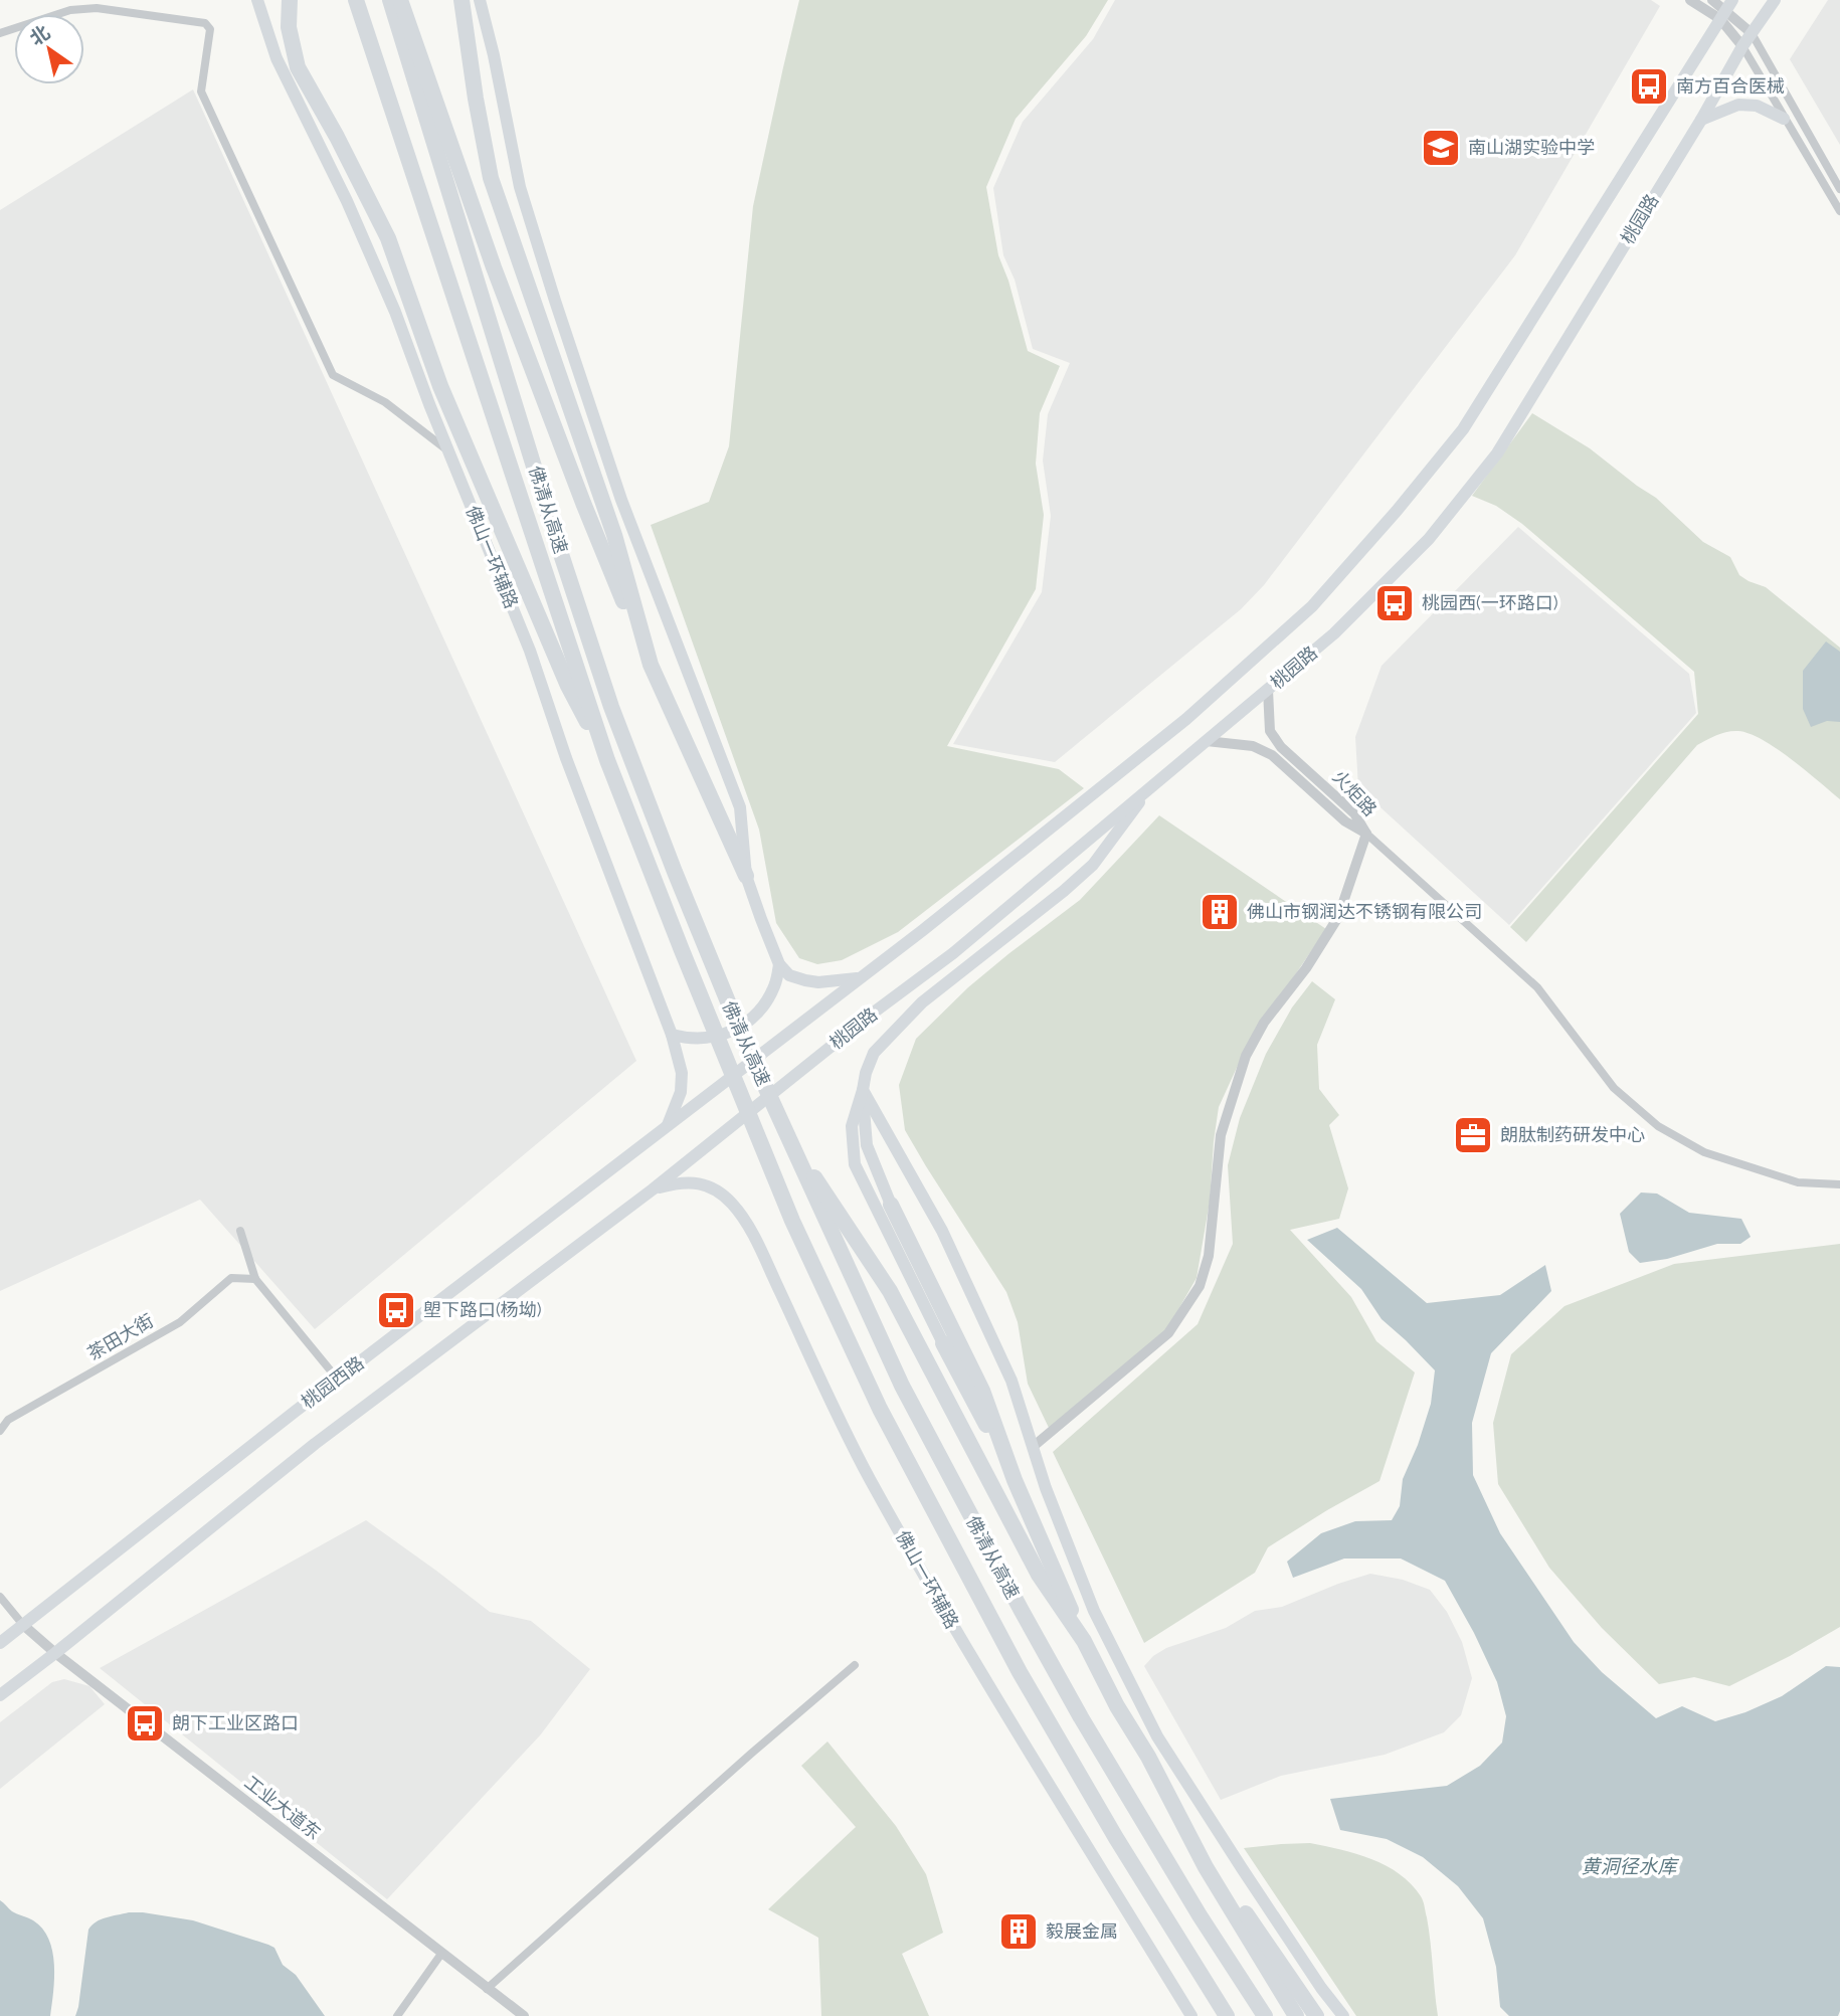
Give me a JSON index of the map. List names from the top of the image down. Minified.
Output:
{"streets":{"highway":["佛清从高速"],"main road":["桃园路","佛山一环辅路","桃园西路"],"street":["火炬路","茶田大街","工业大道东"]},"crossings":[["桃园路","佛山一环辅路"],["桃园路","火炬路"],["桃园路","桃园西路"],["佛山一环辅路","桃园西路"],["桃园西路","工业大道东"]],"water":["黄洞径水库"],"places":{"bus stop":["南方百合医械","桃园西(一环路口)","塱下路口(杨坳)","朗下工业区路口"],"school or university":["南山湖实验中学"],"building":["佛山市钢润达不锈钢有限公司","毅展金属"],"office":["朗肽制药研发中心"]},"north":"top left"}
